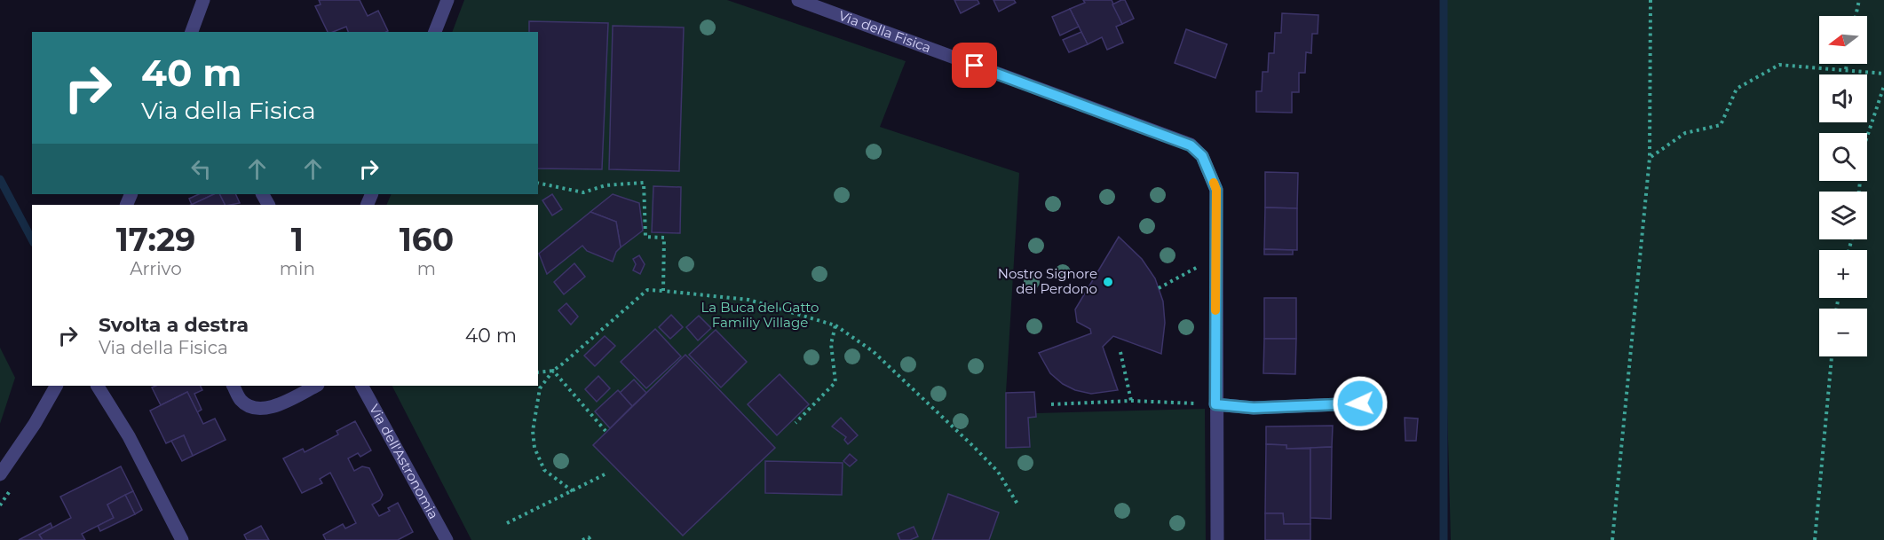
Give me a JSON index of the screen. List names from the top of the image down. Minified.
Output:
{"streets":{"street":["Via della Fisica","Via dell'Astronomia"]},"parks":["La Buca del Gatto Familiy Village"],"places":["Nostro Signore del Perdono"],"north":"left","page":{"map_buttons":["+","−"],"turn":["40 m","Via della Fisica"],"eta":["17:29","Arrivo","1","min","160","m"],"list":[{"name":"Svolta a destra","note":"Via della Fisica","value":"40 m"}]}}
